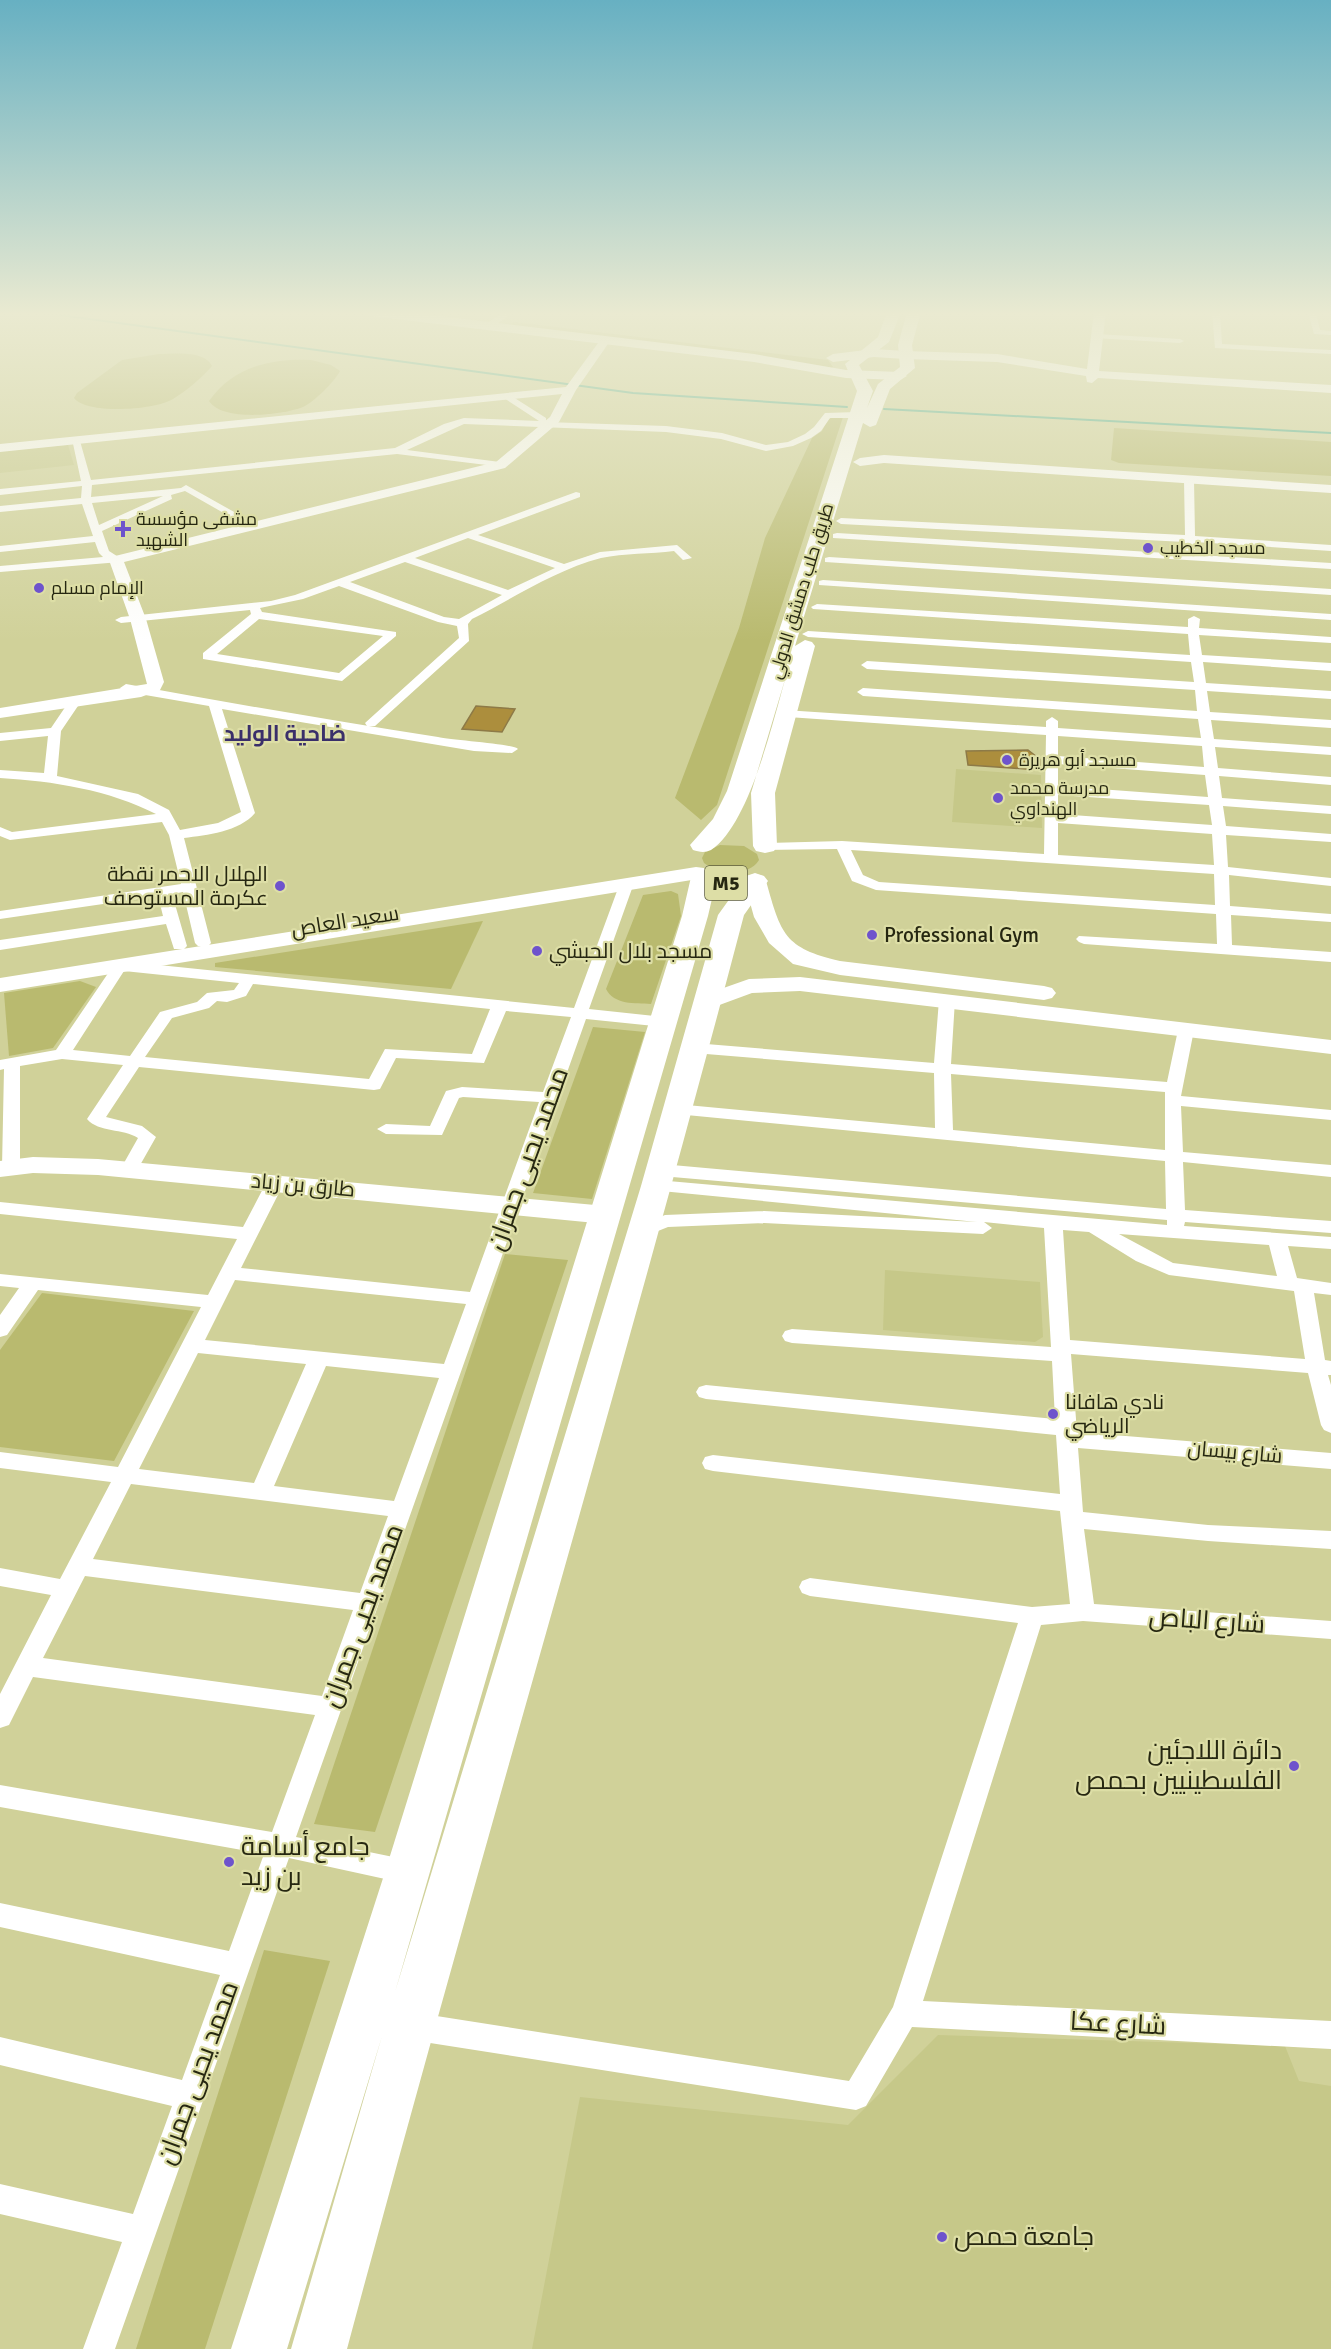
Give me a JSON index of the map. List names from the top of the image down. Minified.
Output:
{"streets":{"highway":["طريق حلب دمشق الدولي","M5"],"main road":["سعيد العاص","طارق بن زياد"],"street":["محمد يحيى جمران","شارع بيسان","شارع الباص","شارع عكا"]},"crossings":[["طريق حلب دمشق الدولي","M5"],["طريق حلب دمشق الدولي","سعيد العاص"],["M5","سعيد العاص"],["محمد يحيى جمران","طارق بن زياد"]],"districts":["ضاحية الوليد"],"places":{"health":["مشفى مؤسسة الشهيد"],"other":["مسجد الخطيب","الإمام مسلم","مسجد أبو هريرة","مدرسة محمد الهنداوي","الهلال الاحمر نقطة عكرمة المستوصف","Professional Gym","مسجد بلال الحبشي","نادي هافانا الرياضي","دائرة اللاجئين الفلسطينيين بحمص","جامع أسامة بن زيد","جامعة حمص"]}}
